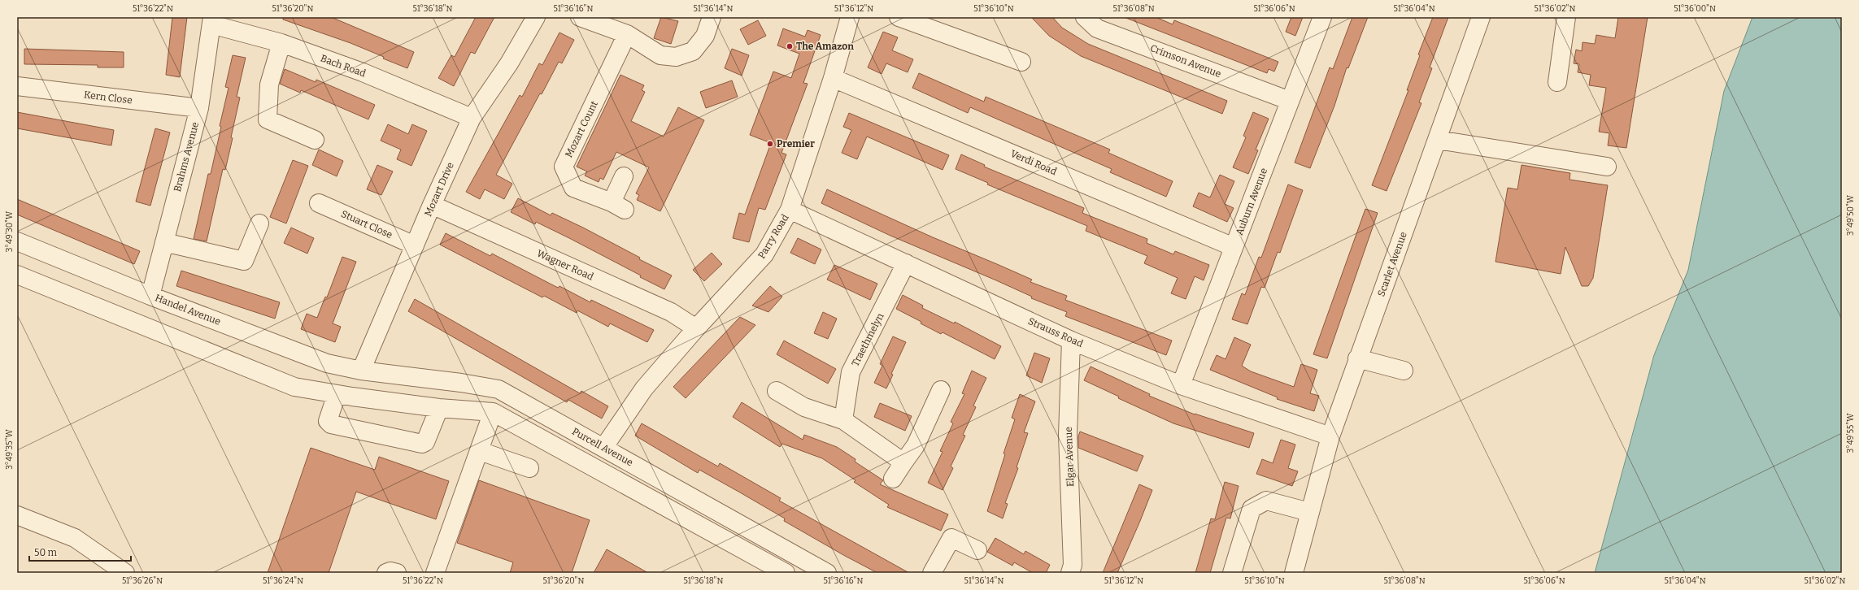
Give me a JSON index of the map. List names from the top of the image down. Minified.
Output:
{"streets":{"street":["Crimson Avenue","Bach Road","Kern Close","Mozart Count","Brahms Avenue","Verdi Road","Mozart Drive","Auburn Avenue","Stuart Close","Parry Road","Scarlet Avenue","Wagner Road","Handel Avenue","Strauss Road","Traethmelyn","Purcell Avenue","Elgar Avenue"]},"crossings":[["Crimson Avenue","Auburn Avenue"],["Bach Road","Brahms Avenue"],["Bach Road","Mozart Drive"],["Kern Close","Brahms Avenue"],["Brahms Avenue","Handel Avenue"],["Verdi Road","Auburn Avenue"],["Verdi Road","Parry Road"],["Mozart Drive","Stuart Close"],["Mozart Drive","Wagner Road"],["Mozart Drive","Handel Avenue"],["Mozart Drive","Purcell Avenue"],["Auburn Avenue","Strauss Road"],["Parry Road","Wagner Road"],["Parry Road","Strauss Road"],["Parry Road","Purcell Avenue"],["Scarlet Avenue","Strauss Road"],["Handel Avenue","Purcell Avenue"],["Strauss Road","Traethmelyn"],["Strauss Road","Elgar Avenue"]],"places":["The Amazon","Premier"],"scale_bar":"50 m","coordinates":["51°36'22\"N","51°36'20\"N","51°36'18\"N","51°36'16\"N","51°36'14\"N","51°36'12\"N","51°36'10\"N","51°36'08\"N","51°36'06\"N","51°36'04\"N","51°36'02\"N","51°36'00\"N","3°49'50\"W","3°49'30\"W","3°49'55\"W","3°49'35\"W","51°36'26\"N","51°36'24\"N"]}
